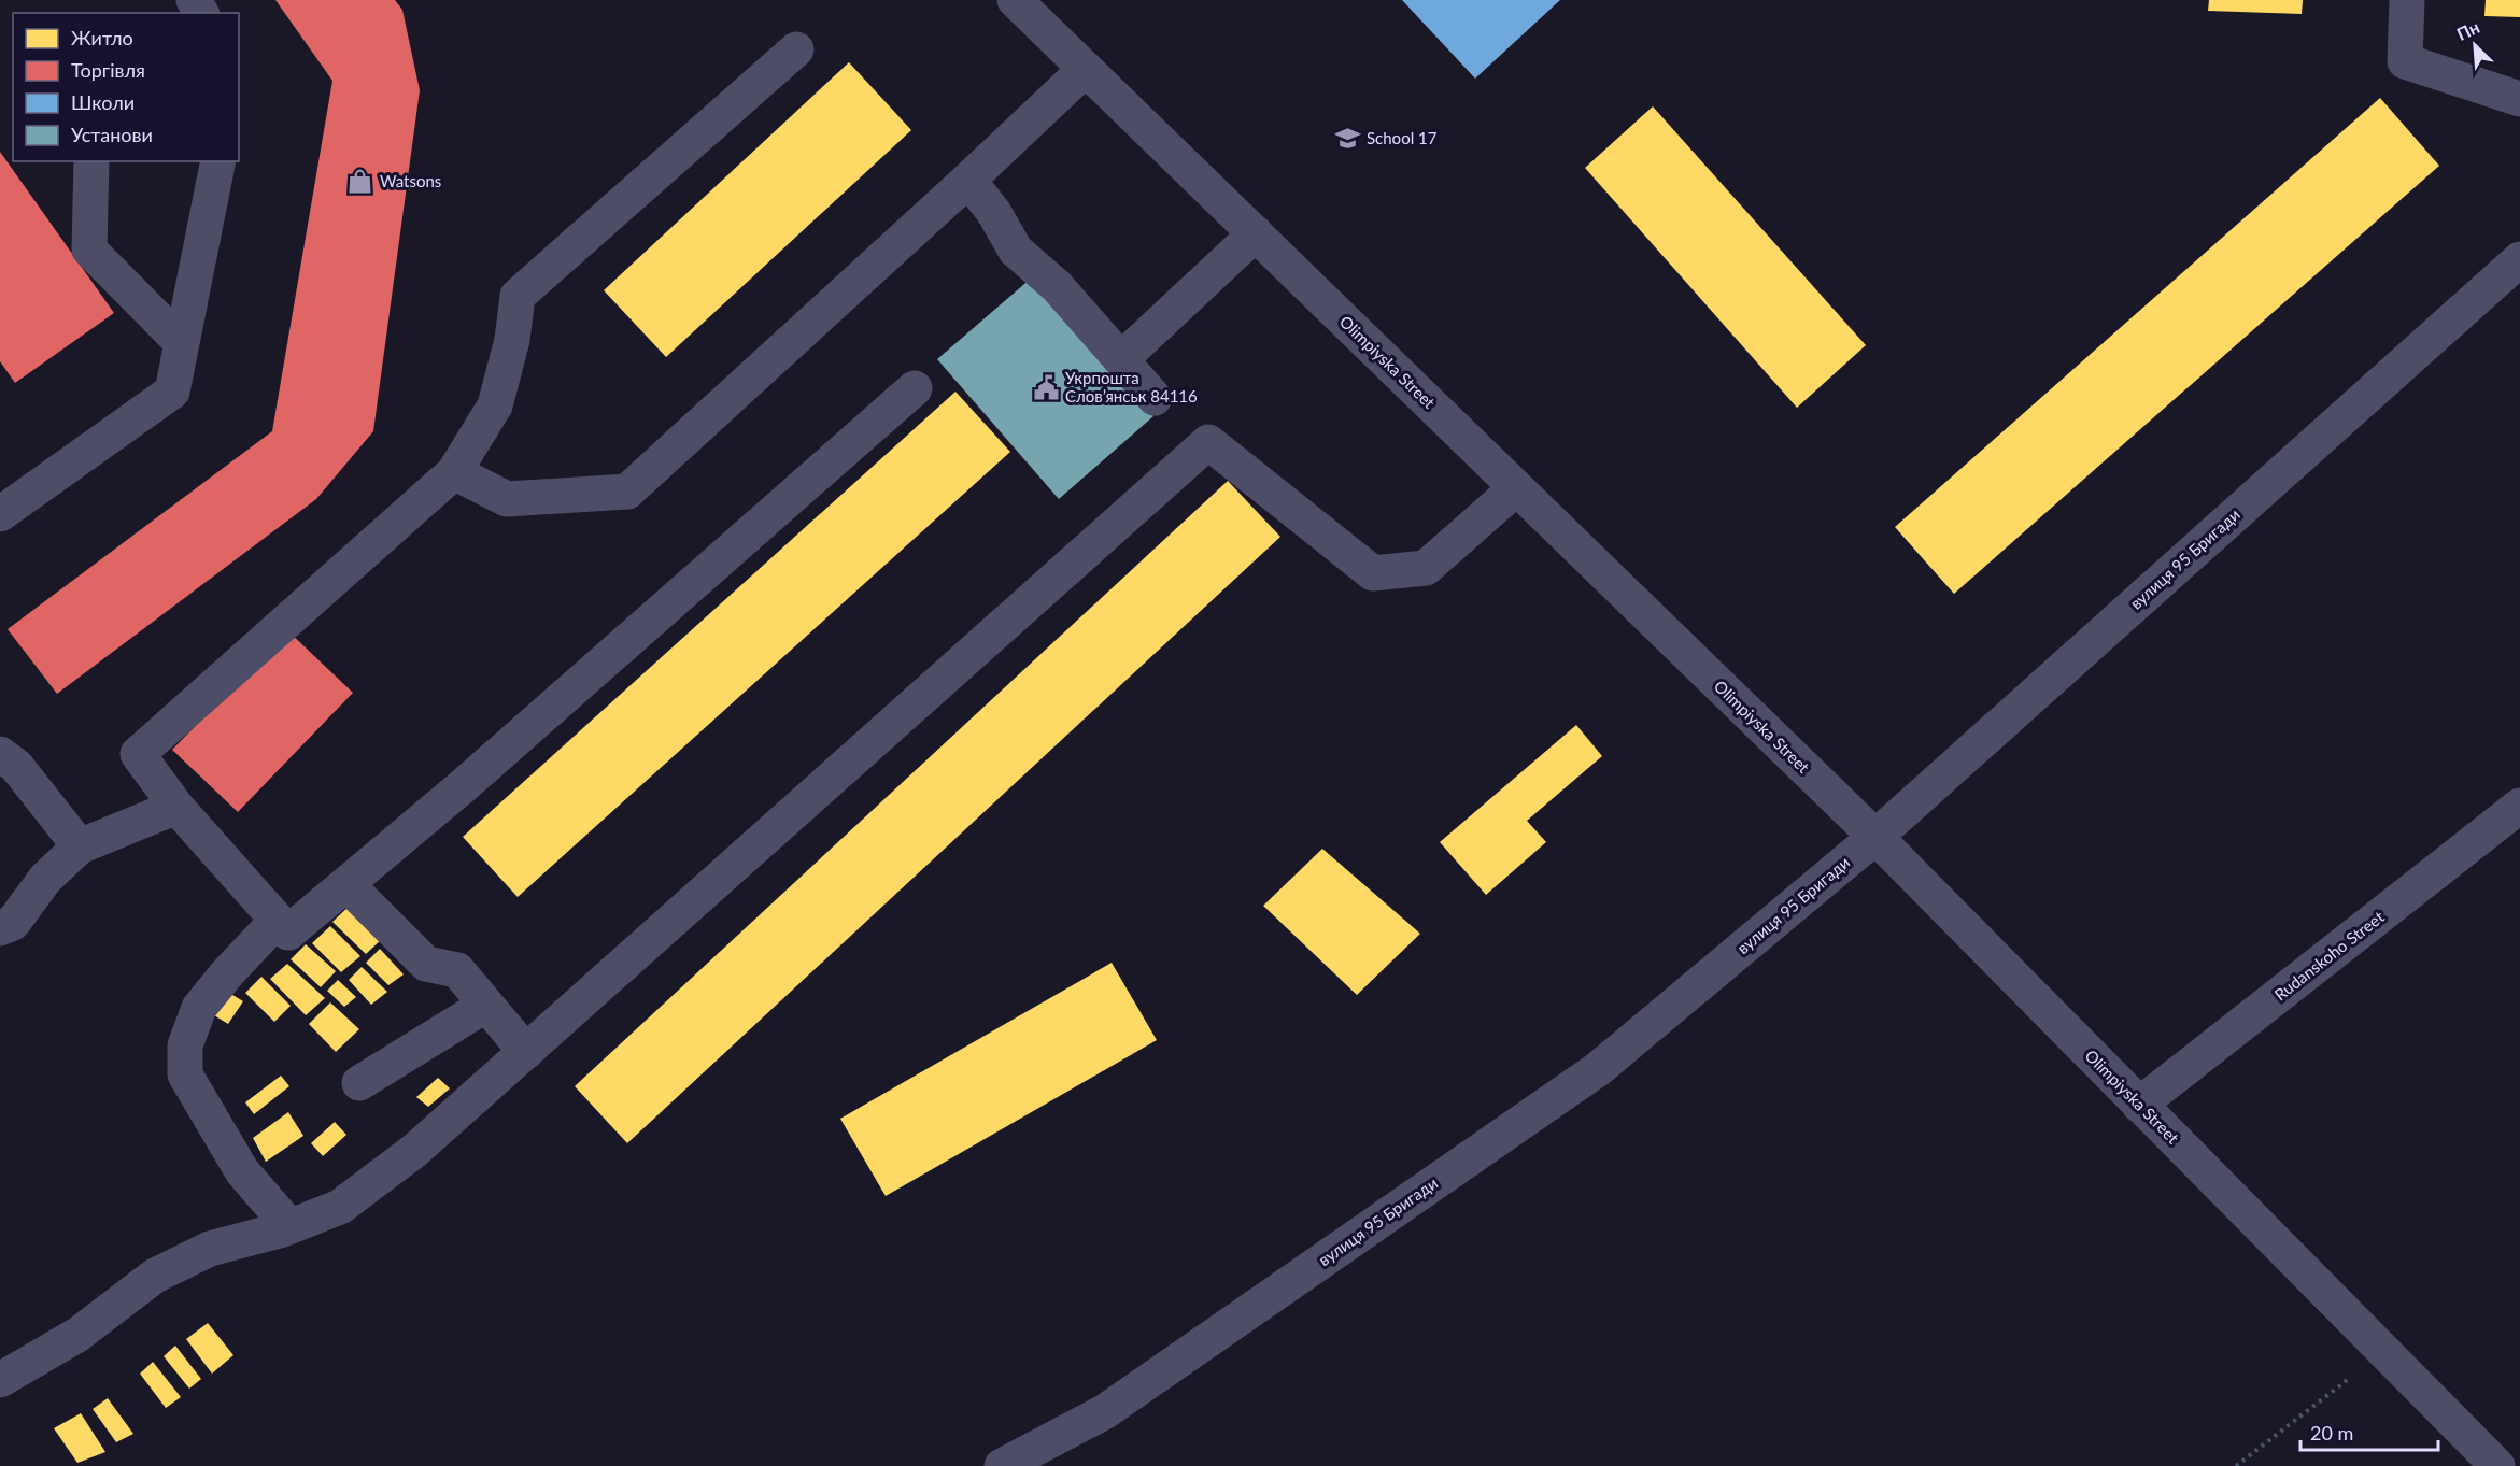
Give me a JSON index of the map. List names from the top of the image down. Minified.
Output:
{"streets":{"street":["Olimpiyska Street","вулиця 95 Бригади","Rudanskoho Street"]},"crossings":[["Olimpiyska Street","вулиця 95 Бригади"],["Olimpiyska Street","Rudanskoho Street"]],"places":{"school or university":["School 17"],"shop":["Watsons"],"public building":["Укрпошта Слов’янськ 84116"]},"legend":["Житло","Торгівля","Школи","Установи"],"scale_bar":"20 m","north":"top left"}
